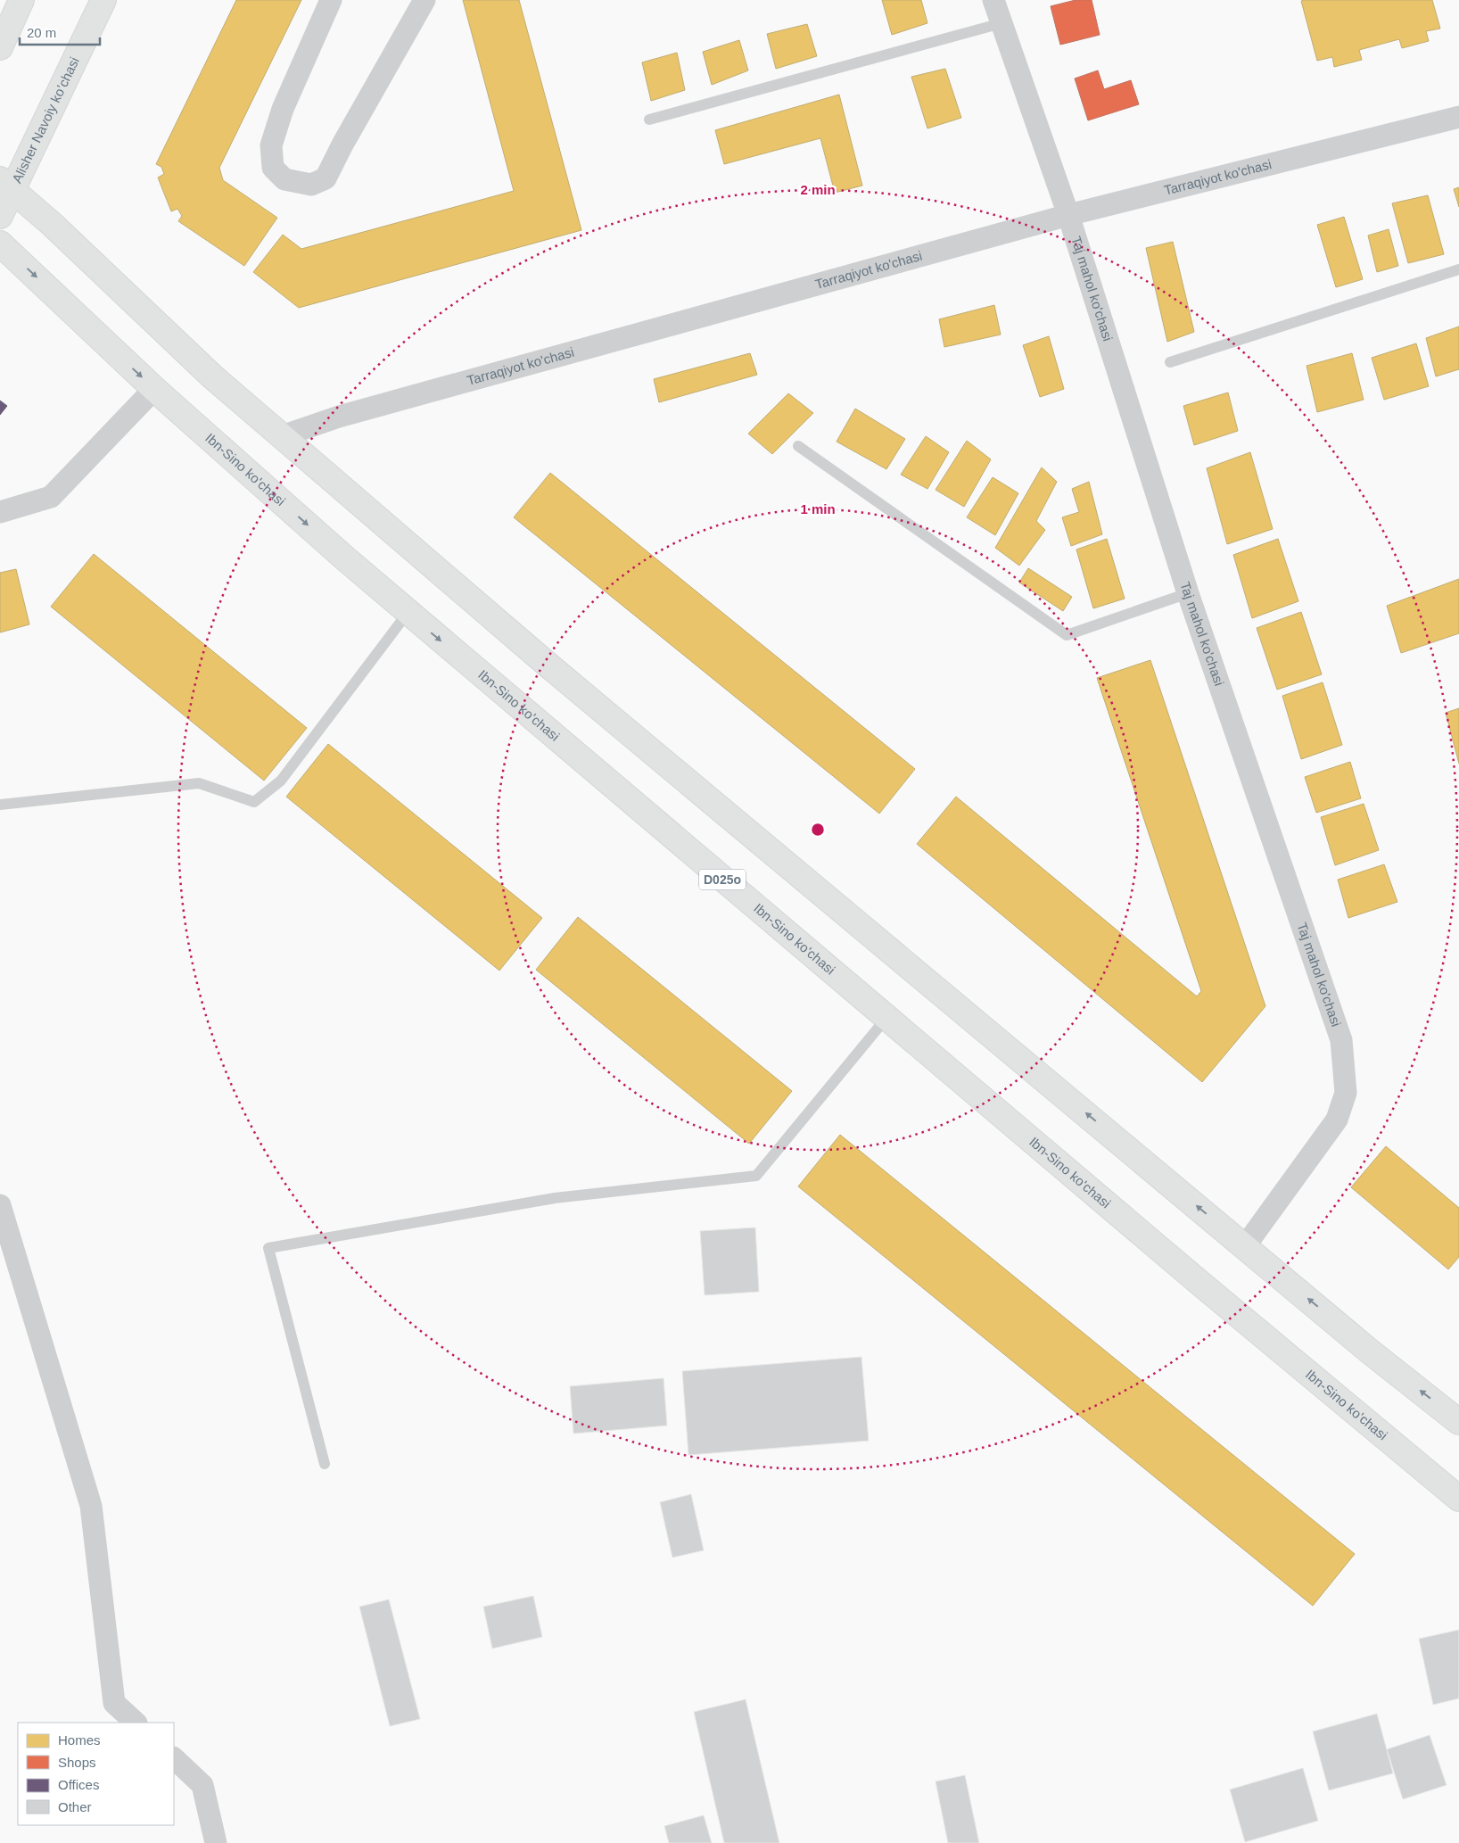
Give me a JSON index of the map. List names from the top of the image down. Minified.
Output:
{"streets":{"main road":["Alisher Navoiy ko’chasi","Ibn-Sino ko'chasi","D025o"],"street":["Tarraqiyot ko'chasi","Taj mahol ko'chasi"]},"crossings":[["Tarraqiyot ko'chasi","Taj mahol ko'chasi"]],"legend":["Homes","Shops","Offices","Other"],"scale_bar":"20 m","rings":["2 min","1 min"]}
